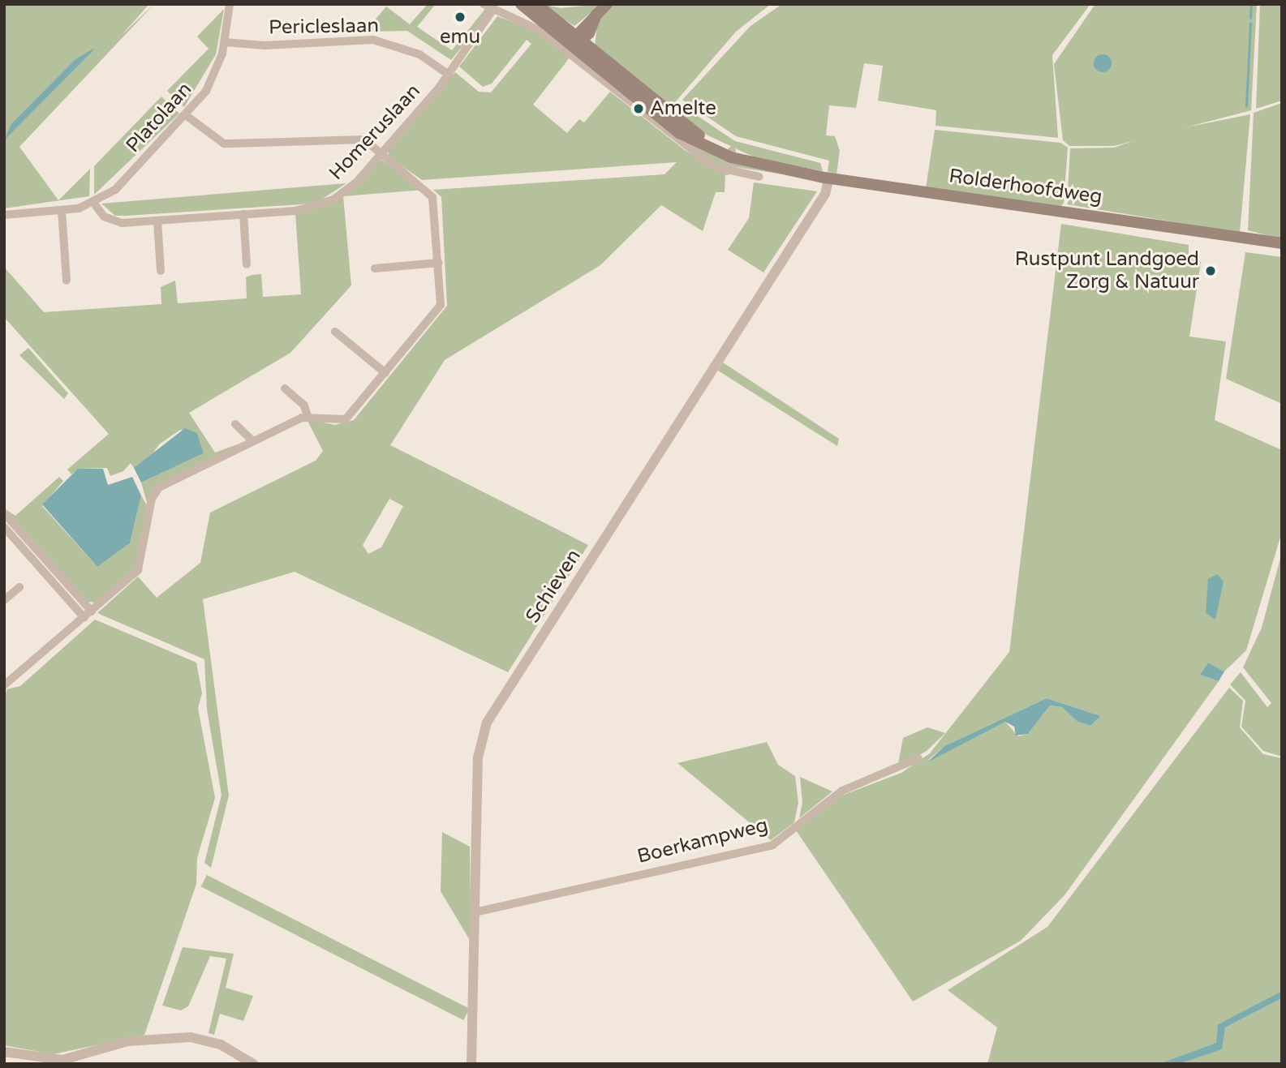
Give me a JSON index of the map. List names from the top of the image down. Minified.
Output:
{"streets":{"main road":["Rolderhoofdweg"],"street":["Pericleslaan","Platolaan","Homeruslaan","Schieven","Boerkampweg"]},"crossings":[["Pericleslaan","Platolaan"],["Pericleslaan","Homeruslaan"],["Platolaan","Homeruslaan"],["Rolderhoofdweg","Schieven"],["Schieven","Boerkampweg"]],"places":["emu","Amelte","Rustpunt Landgoed Zorg & Natuur"]}
